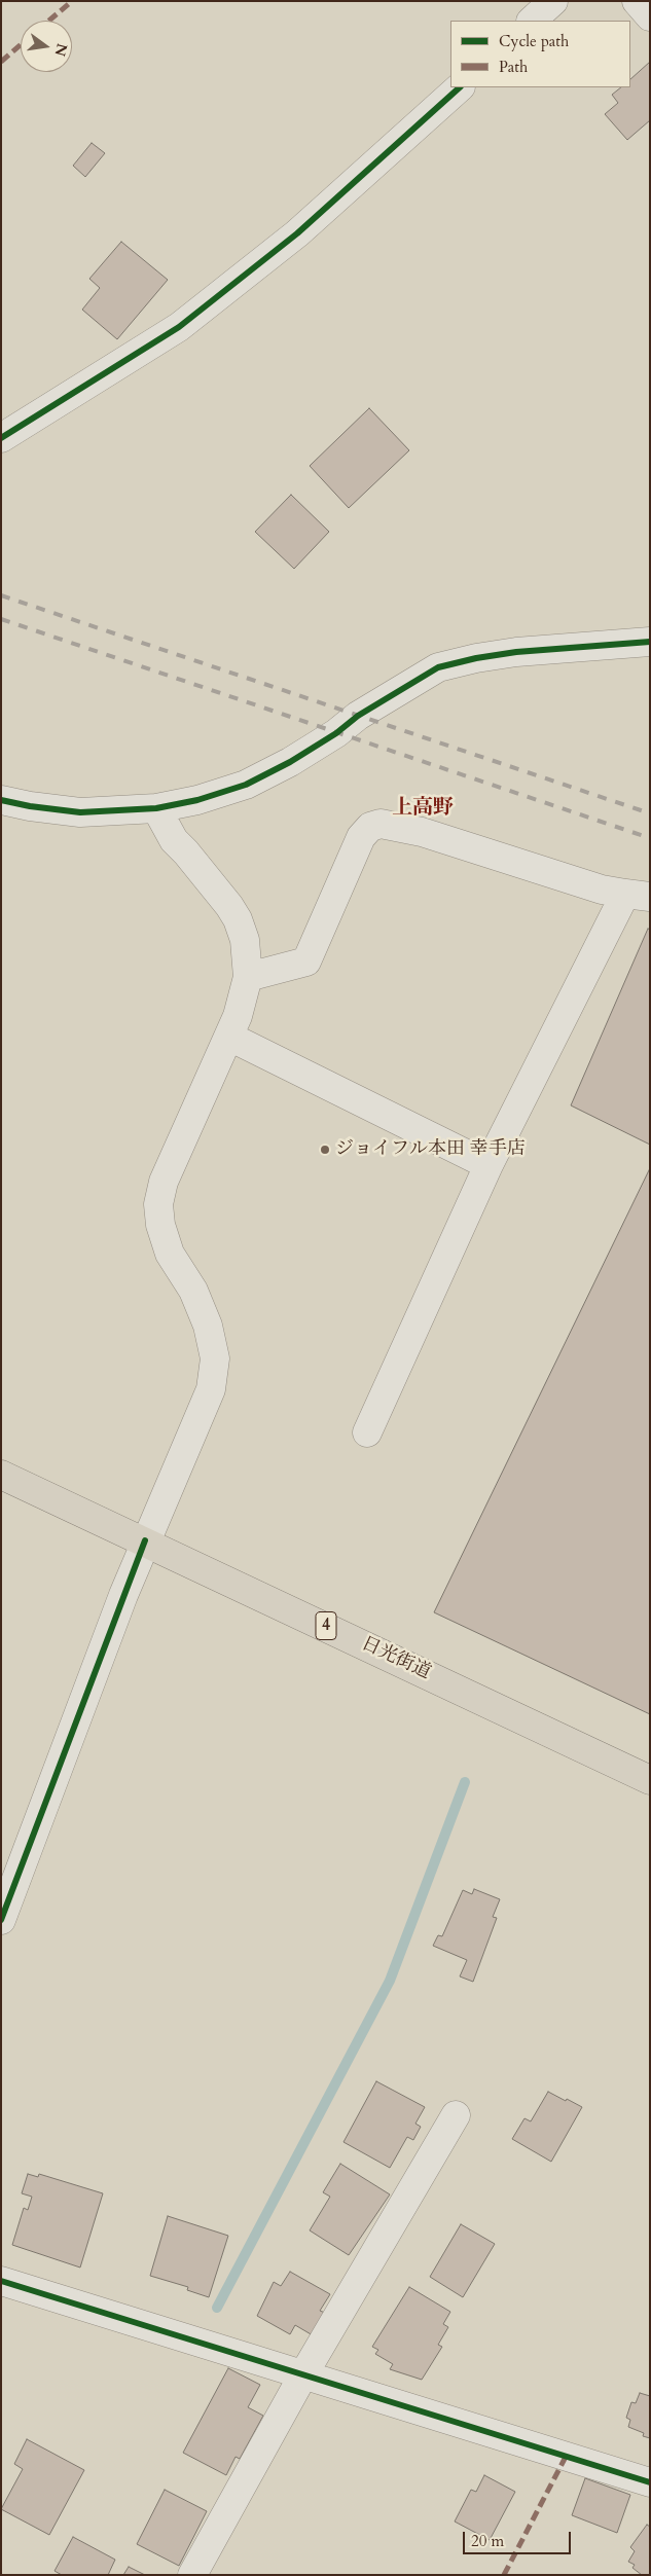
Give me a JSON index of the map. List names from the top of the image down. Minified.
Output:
{"streets":{"highway":["4","日光街道"]},"districts":["上高野"],"places":["ジョイフル本田 幸手店"],"legend":["Cycle path","Path"],"scale_bar":"20 m","north":"right"}
